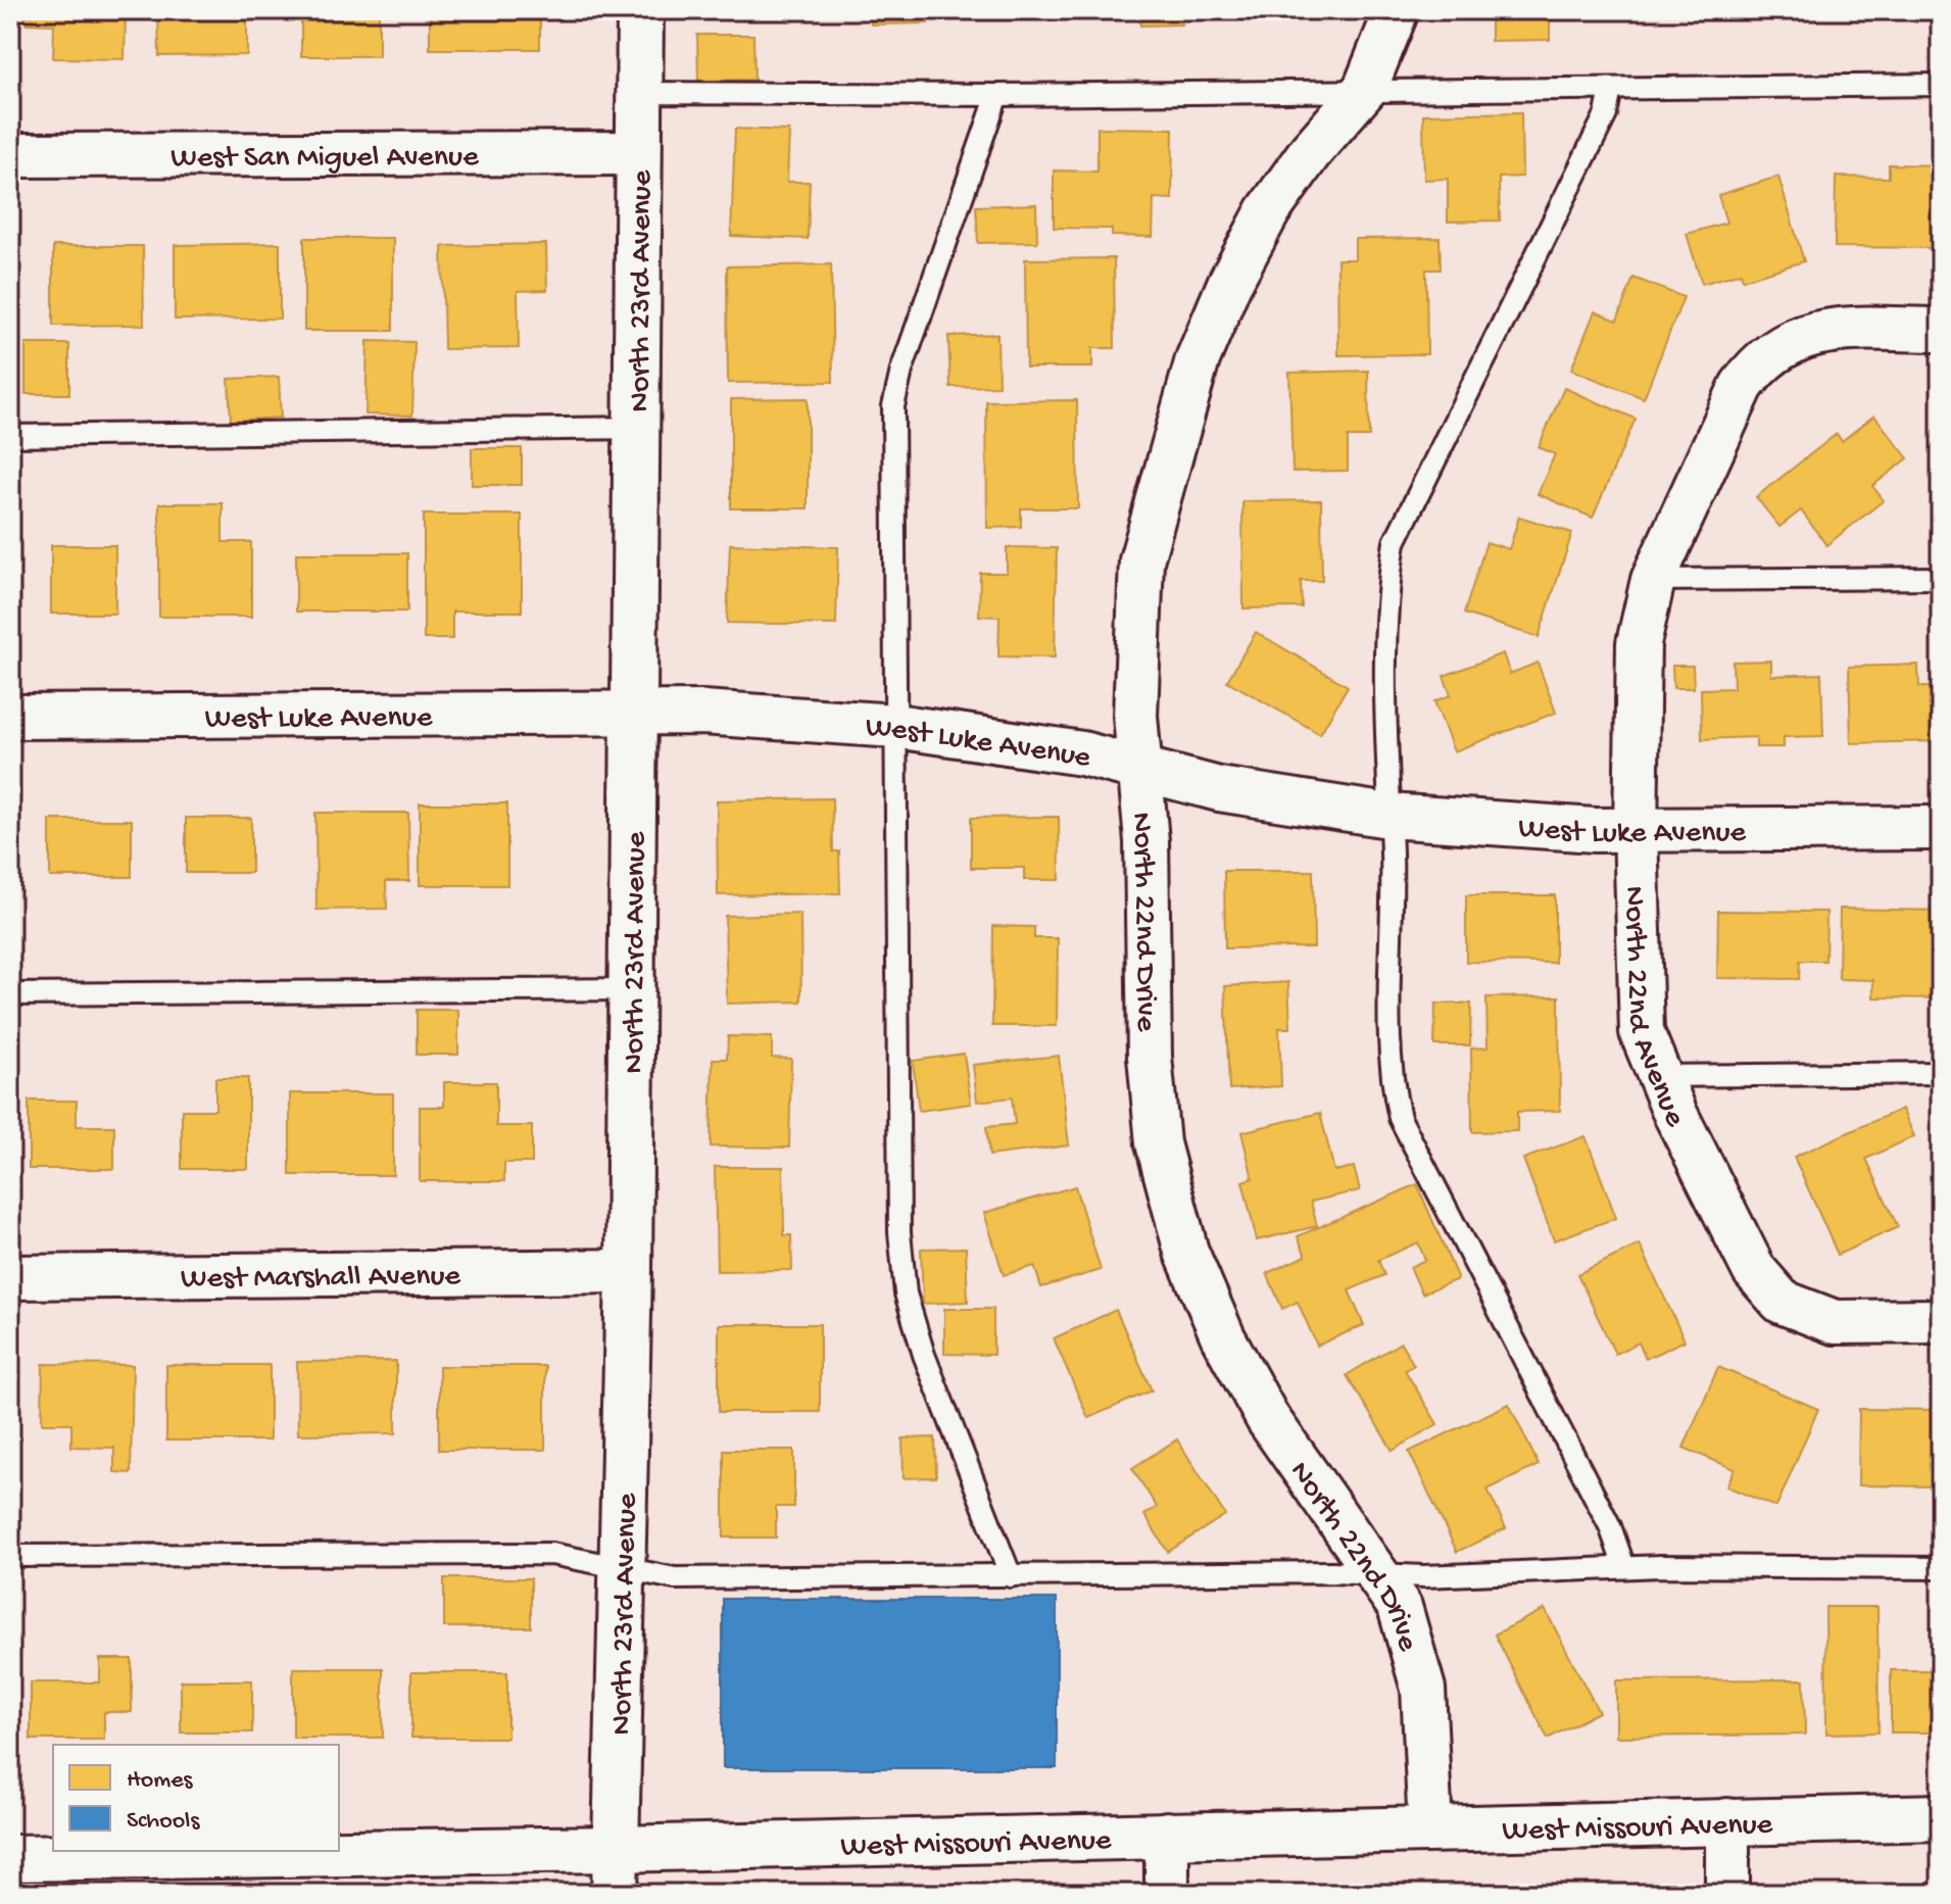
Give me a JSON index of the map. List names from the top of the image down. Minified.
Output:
{"streets":{"street":["West San Miguel Avenue","North 23rd Avenue","West Luke Avenue","North 22nd Drive","North 22nd Avenue","West Marshall Avenue","West Missouri Avenue"]},"crossings":[["West San Miguel Avenue","North 23rd Avenue"],["North 23rd Avenue","West Luke Avenue"],["North 23rd Avenue","West Marshall Avenue"],["North 23rd Avenue","West Missouri Avenue"],["West Luke Avenue","North 22nd Drive"],["West Luke Avenue","North 22nd Avenue"],["North 22nd Drive","West Missouri Avenue"]],"legend":["Homes","Schools"]}
